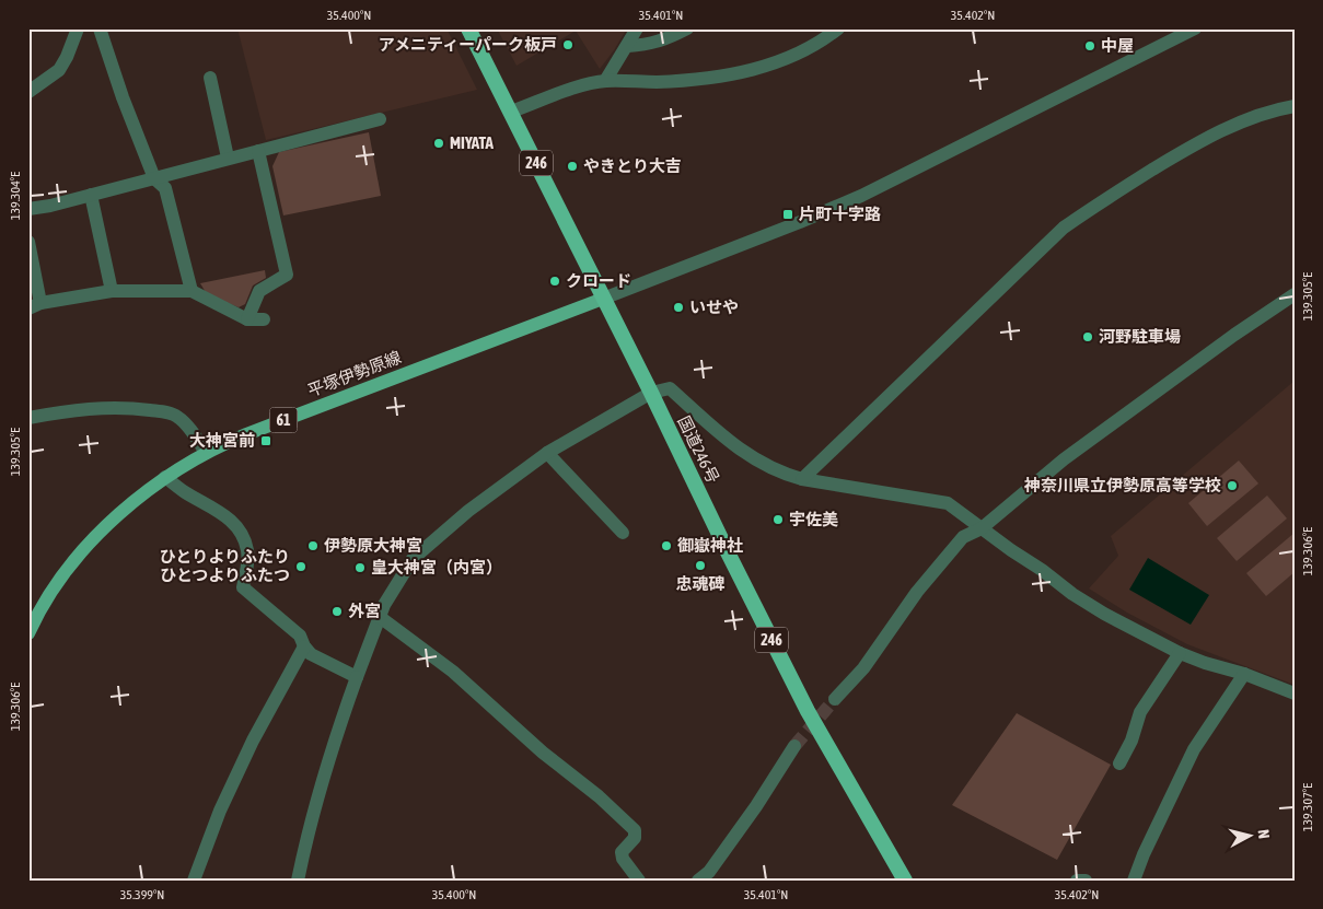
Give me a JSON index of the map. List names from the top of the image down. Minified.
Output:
{"streets":{"highway":["246","国道246号"],"main road":["平塚伊勢原線","61"]},"crossings":[["平塚伊勢原線","国道246号"]],"places":{"other":["アメニティーパーク板戸","中屋","MIYATA","やきとり大吉","クロード","いせや","河野駐車場","神奈川県立伊勢原高等学校","宇佐美","伊勢原大神宮","御嶽神社","忠魂碑","ひとりよりふたり ひとつよりふたつ","皇大神宮（内宮）","外宮"],"transit":["片町十字路","大神宮前"]},"north":"right","coordinates":["35.400°N","35.401°N","35.402°N","139.304°E","139.305°E","139.306°E","139.307°E","35.399°N"]}
